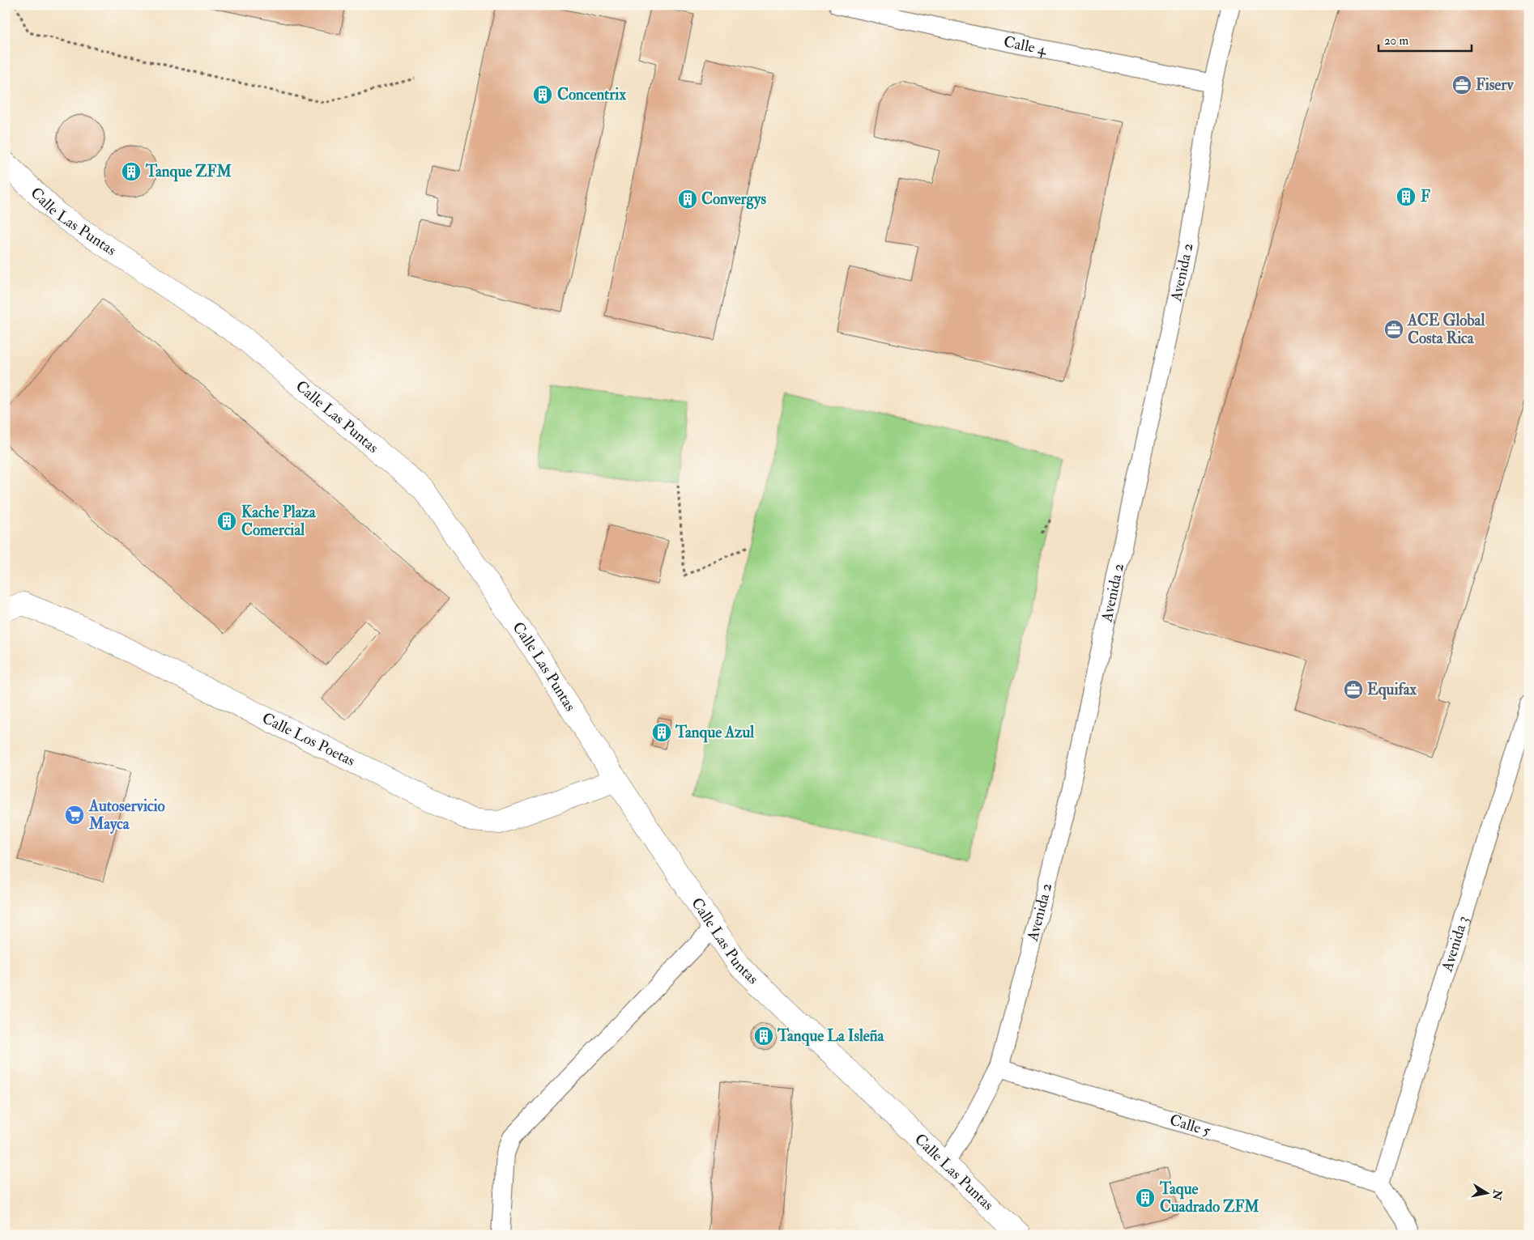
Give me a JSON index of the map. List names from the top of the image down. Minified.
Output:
{"streets":{"street":["Calle Las Puntas","Calle Los Poetas"],"lane":["Calle 4","Avenida 2","Avenida 3","Calle 5"]},"crossings":[["Calle 4","Avenida 2"],["Calle Las Puntas","Avenida 2"],["Calle Las Puntas","Calle Los Poetas"],["Avenida 2","Calle 5"],["Avenida 3","Calle 5"]],"places":{"office":["Fiserv","ACE Global Costa Rica","Equifax"],"building":["Concentrix","Tanque ZFM","F","Convergys","Kache Plaza Comercial","Tanque Azul","Tanque La Isleña","Taque Cuadrado ZFM"],"supermarket":["Autoservicio Mayca"]},"scale_bar":"20 m","north":"right"}
